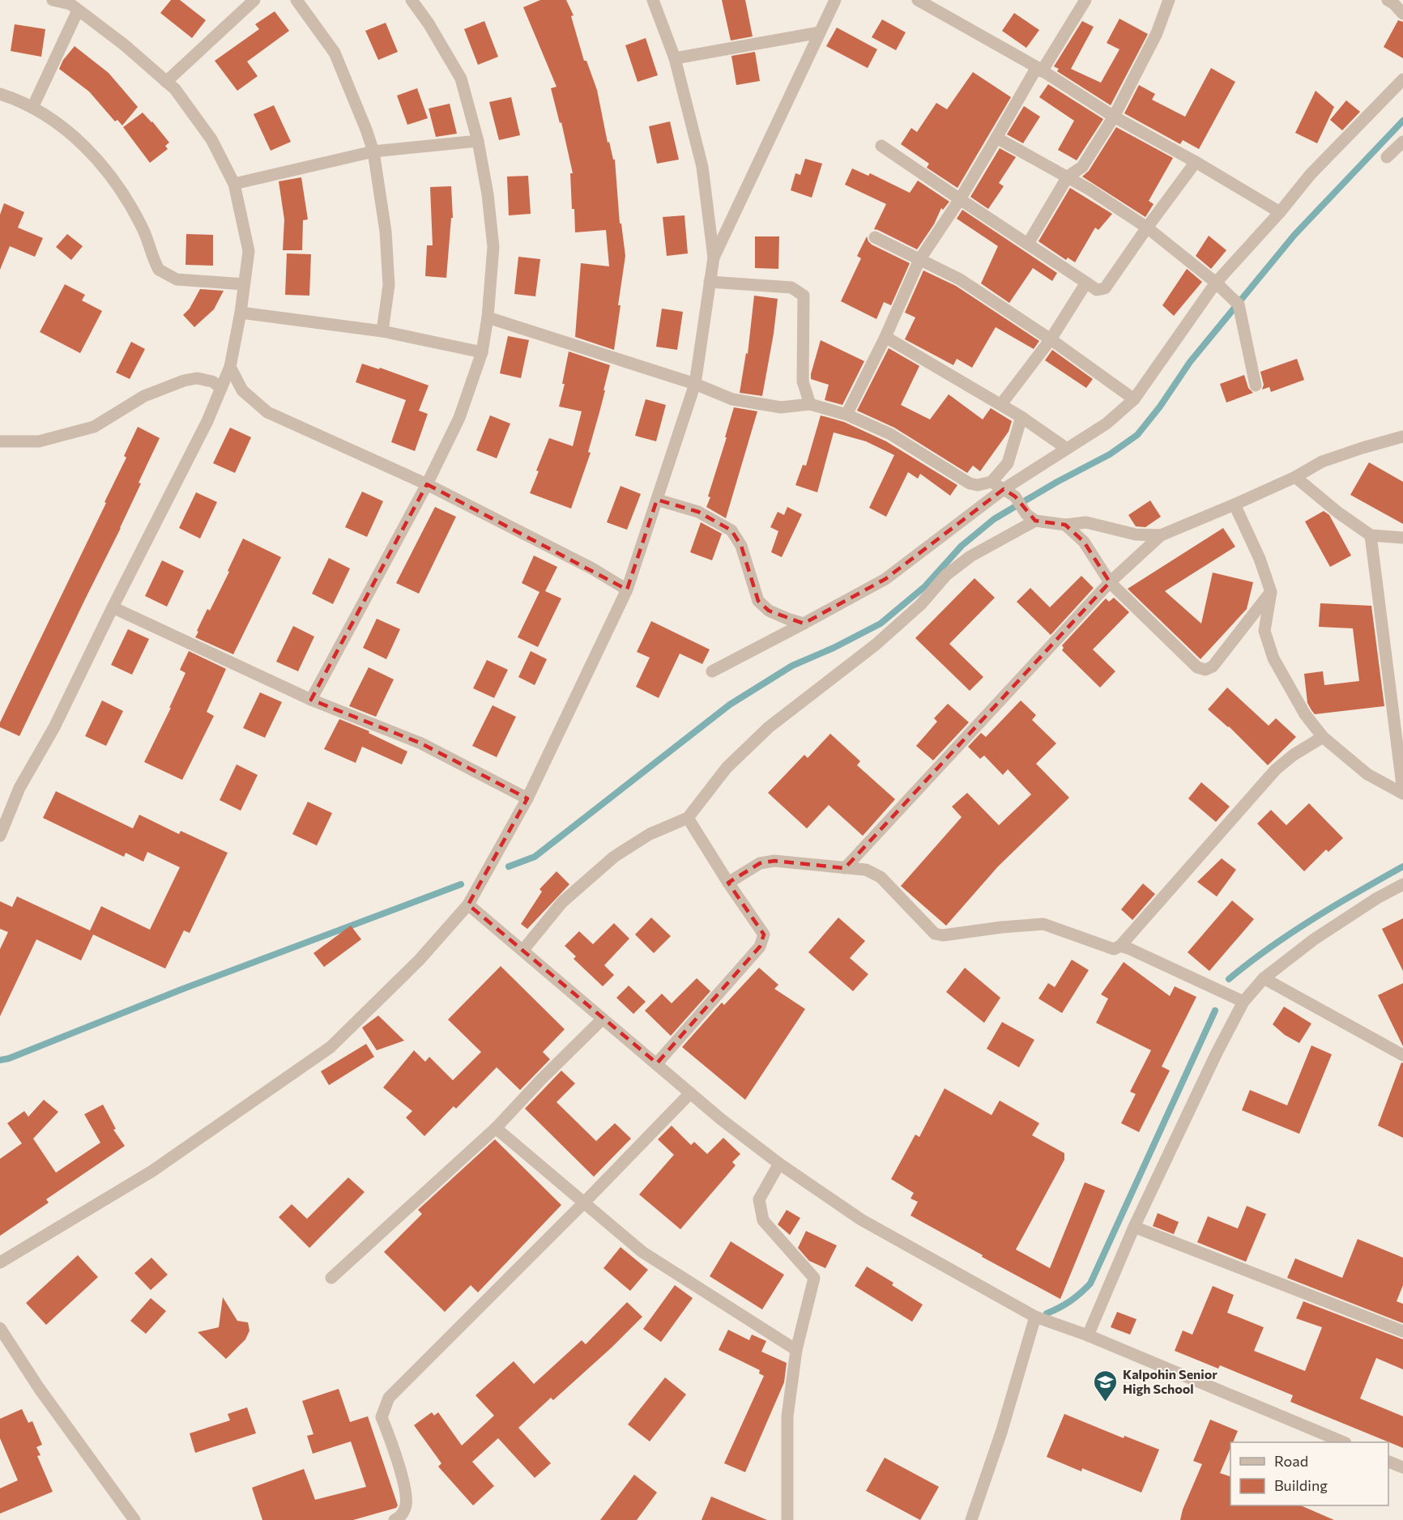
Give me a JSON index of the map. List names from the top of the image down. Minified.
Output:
{"places":{"school or university":["Kalpohin Senior High School"]},"legend":["Road","Building"]}
